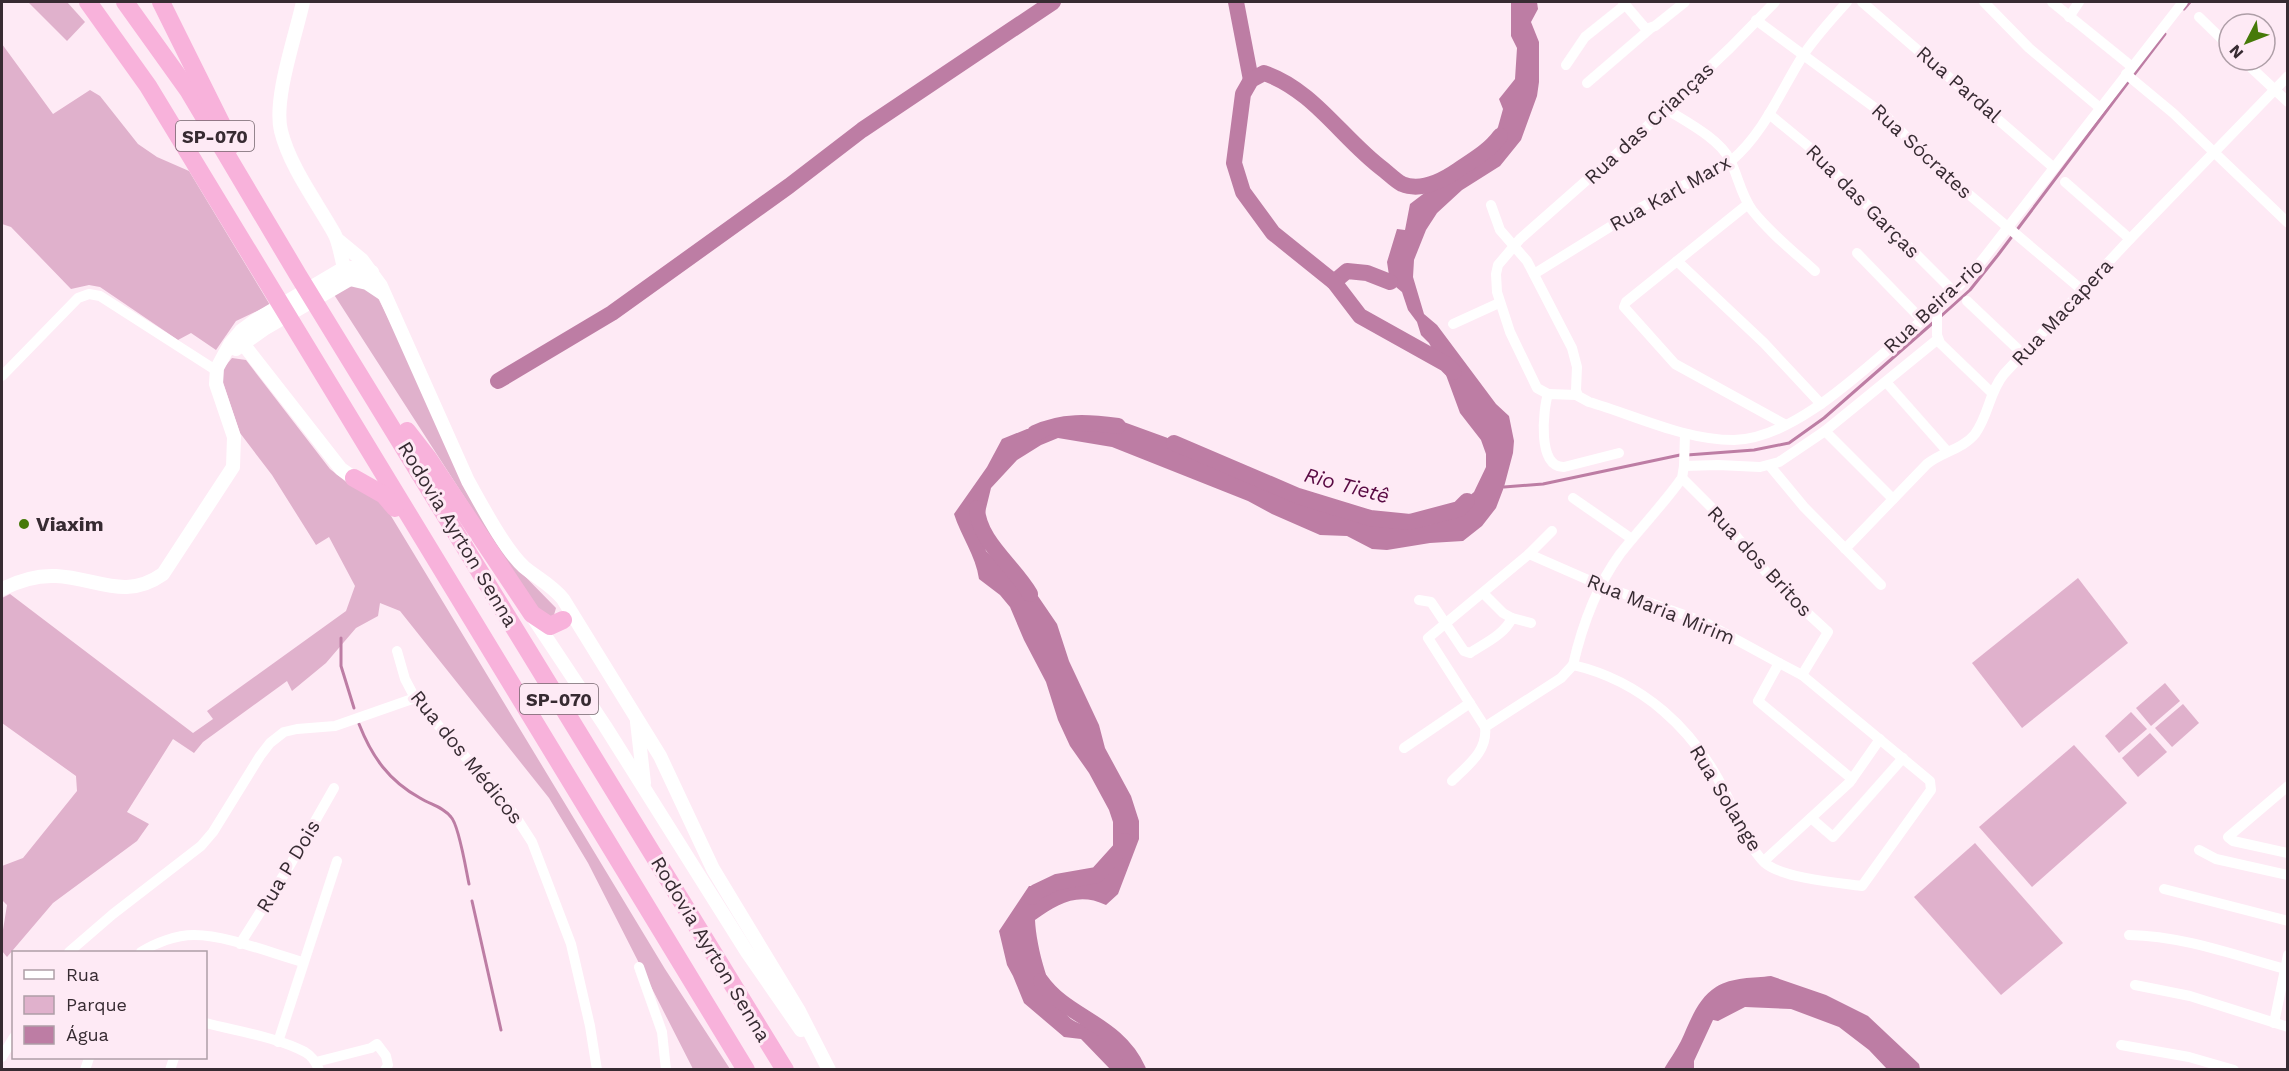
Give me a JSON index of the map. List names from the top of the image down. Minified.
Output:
{"streets":{"highway":["SP-070","Rodovia Ayrton Senna"],"street":["Rua Pardal","Rua das Crianças","Rua Sócrates","Rua Karl Marx","Rua das Garças","Rua Beira-rio","Rua Macapera","Rua dos Britos","Rua Maria Mirim","Rua dos Médicos","Rua Solange","Rua P Dois"]},"crossings":[["Rua Pardal","Rua Beira-rio"],["Rua das Crianças","Rua Sócrates"],["Rua Sócrates","Rua Karl Marx"],["Rua Sócrates","Rua Beira-rio"],["Rua Sócrates","Rua Macapera"],["Rua Karl Marx","Rua das Garças"],["Rua das Garças","Rua Beira-rio"],["Rua dos Britos","Rua Maria Mirim"],["Rua Maria Mirim","Rua Solange"]],"water":["Rio Tietê"],"places":["Viaxim"],"legend":["Rua","Parque","Água"],"north":"bottom left"}
